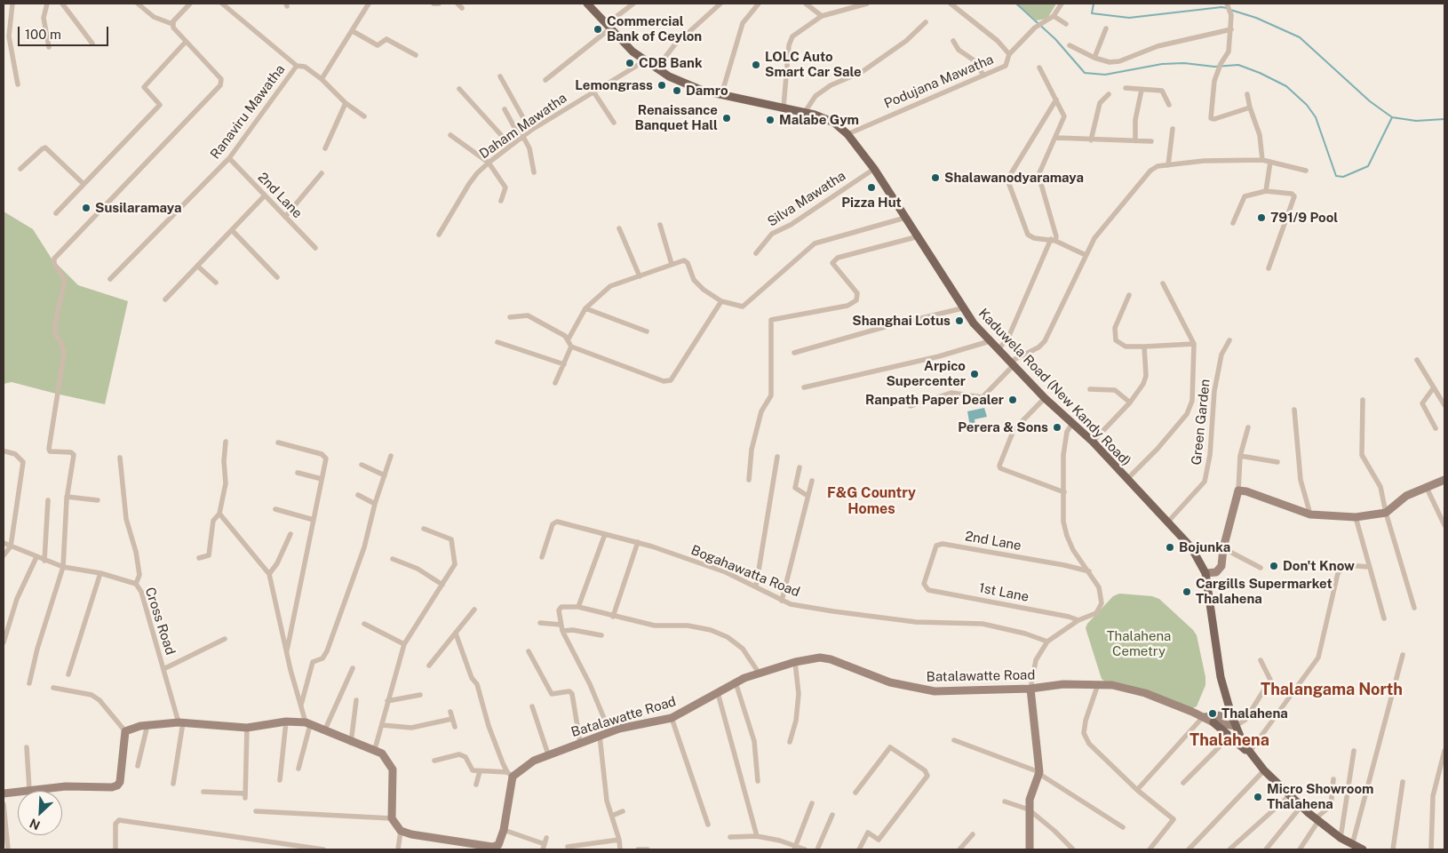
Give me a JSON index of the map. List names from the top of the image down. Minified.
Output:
{"streets":{"main road":["Kaduwela Road (New Kandy Road)"],"street":["Podujana Mawatha","Ranaviru Mawatha","Daham Mawatha","2nd Lane","Silva Mawatha","Green Garden","Bogahawatta Road","1st Lane","Cross Road","Batalawatte Road"]},"crossings":[["Podujana Mawatha","Kaduwela Road (New Kandy Road)"],["Ranaviru Mawatha","2nd Lane"],["Daham Mawatha","Kaduwela Road (New Kandy Road)"],["2nd Lane","1st Lane"],["Silva Mawatha","Kaduwela Road (New Kandy Road)"],["Kaduwela Road (New Kandy Road)","Green Garden"]],"districts":["F&G Country Homes","Thalangama North","Thalahena"],"parks":["Thalahena Cemetry"],"places":["Commercial Bank of Ceylon","CDB Bank","LOLC Auto Smart Car Sale","Lemongrass","Damro","Renaissance Banquet Hall","Malabe Gym","Shalawanodyaramaya","Pizza Hut","Susilaramaya","791/9 Pool","Shanghai Lotus","Arpico Supercenter","Ranpath Paper Dealer","Perera & Sons","Bojunka","Don't Know","Cargills Supermarket Thalahena","Thalahena","Micro Showroom Thalahena"],"scale_bar":"100 m","north":"bottom left"}
